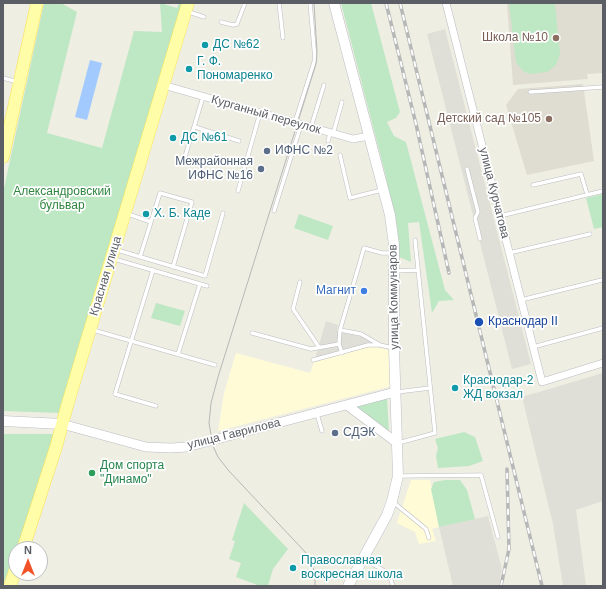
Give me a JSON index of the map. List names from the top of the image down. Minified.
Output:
{"streets":{"main road":["Красная улица","улица Коммунаров","улица Гаврилова"],"street":["Курганный переулок","улица Курчатова"]},"crossings":[["Курганный переулок","Красная улица"],["Курганный переулок","улица Коммунаров"],["Красная улица","улица Гаврилова"],["улица Коммунаров","улица Гаврилова"]],"parks":["Александровский бульвар"],"places":["Школа №10","ДС №62","Г. Ф. Пономаренко","Детский сад №105","ДС №61","ИФНС №2","Межрайонная ИФНС №16","Х. Б. Каде","Магнит","Краснодар II","Краснодар-2 ЖД вокзал","СДЭК","Дом спорта \"Динамо\"","Православная воскресная школа"],"north":"top"}
